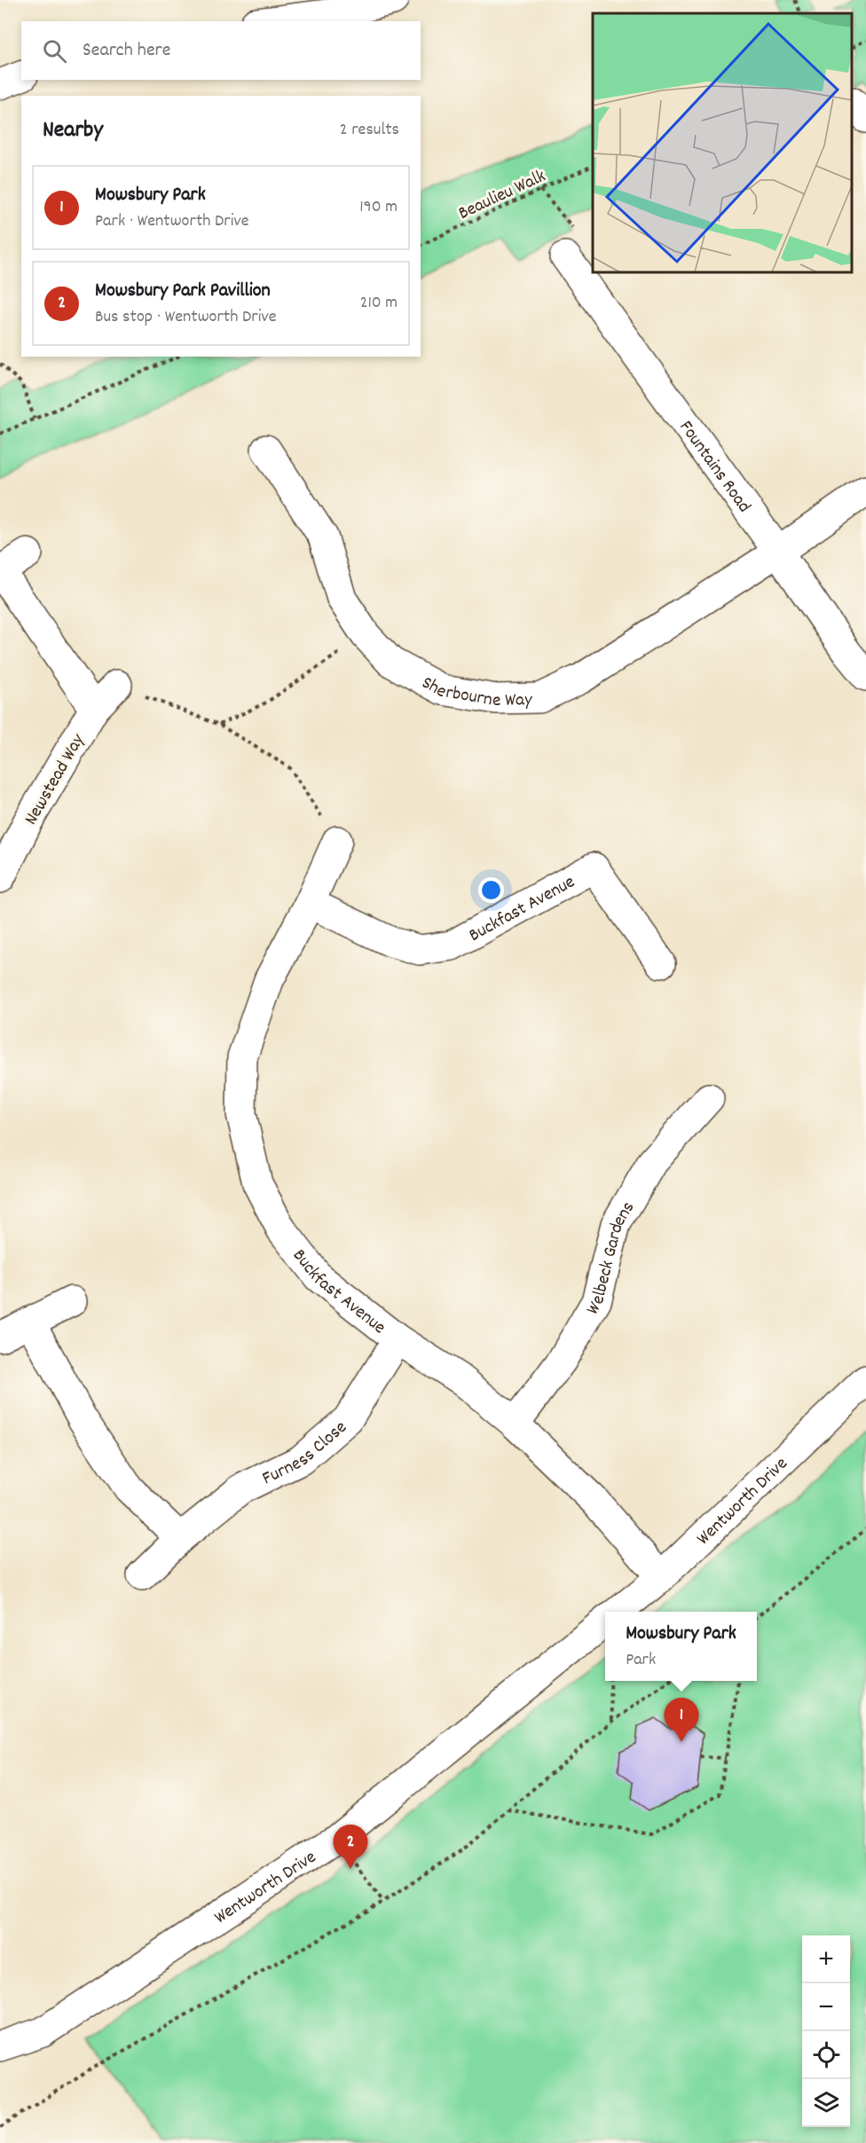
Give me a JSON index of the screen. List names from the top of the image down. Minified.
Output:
{"streets":{"street":["Fountains Road","Sherbourne Way","Newstead Way","Buckfast Avenue","Welbeck Gardens","Furness Close","Wentworth Drive"],"path":["Beaulieu Walk"]},"crossings":[["Fountains Road","Sherbourne Way"],["Buckfast Avenue","Welbeck Gardens"],["Buckfast Avenue","Furness Close"],["Buckfast Avenue","Wentworth Drive"]],"page":{"search":"Search here","heading":["Nearby","2 results"],"list":[{"mark":"1","name":"Mowsbury Park","note":"Park · Wentworth Drive","value":"190 m"},{"mark":"2","name":"Mowsbury Park Pavillion","note":"Bus stop · Wentworth Drive","value":"210 m"}],"popup":["Mowsbury Park","Park"],"pins":["1","2"],"map_buttons":["+","−"]}}
